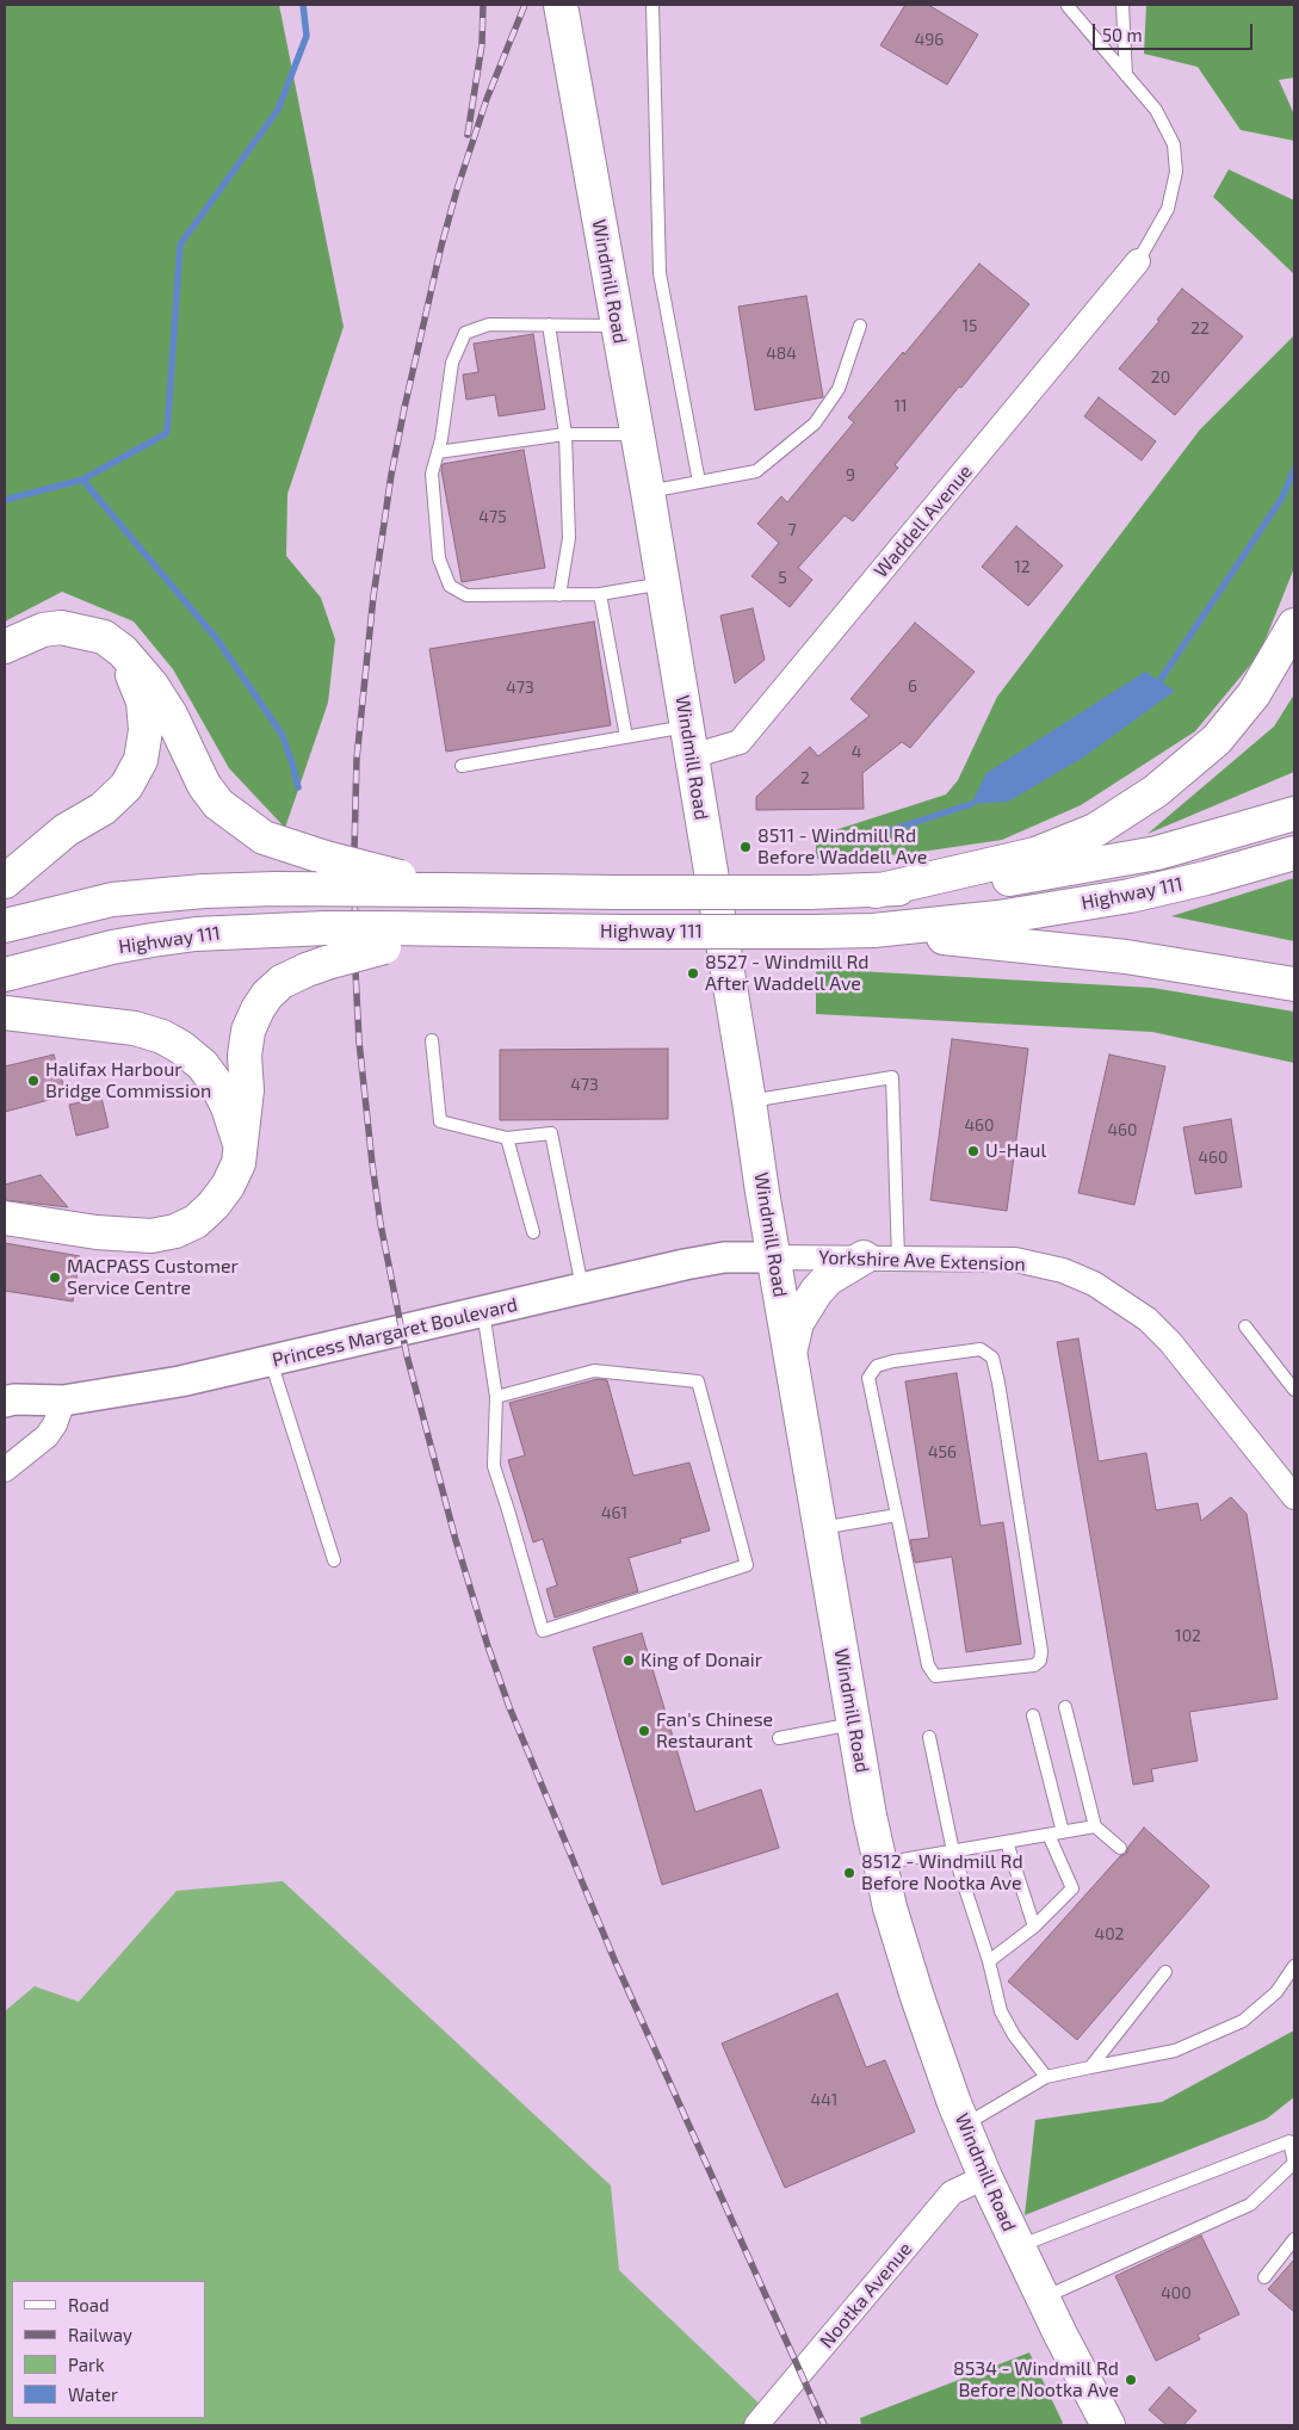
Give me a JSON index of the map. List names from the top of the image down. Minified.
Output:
{"streets":{"main road":["Windmill Road","Highway 111"],"street":["Waddell Avenue","Yorkshire Ave Extension","Princess Margaret Boulevard","Nootka Avenue"]},"crossings":[["Windmill Road","Waddell Avenue"],["Windmill Road","Yorkshire Ave Extension"],["Windmill Road","Princess Margaret Boulevard"],["Windmill Road","Nootka Avenue"],["Yorkshire Ave Extension","Princess Margaret Boulevard"]],"places":["8511 - Windmill Rd Before Waddell Ave","8527 - Windmill Rd After Waddell Ave","Halifax Harbour Bridge Commission","U-Haul","MACPASS Customer Service Centre","King of Donair","Fan's Chinese Restaurant","8512 - Windmill Rd Before Nootka Ave","8534 - Windmill Rd Before Nootka Ave"],"house_numbers":["496","15","22","484","20","11","9","475","7","12","5","6","473","4","2","473","460","460","460","456","461","102","402","441","400"],"legend":["Road","Railway","Park","Water"],"scale_bar":"50 m"}
